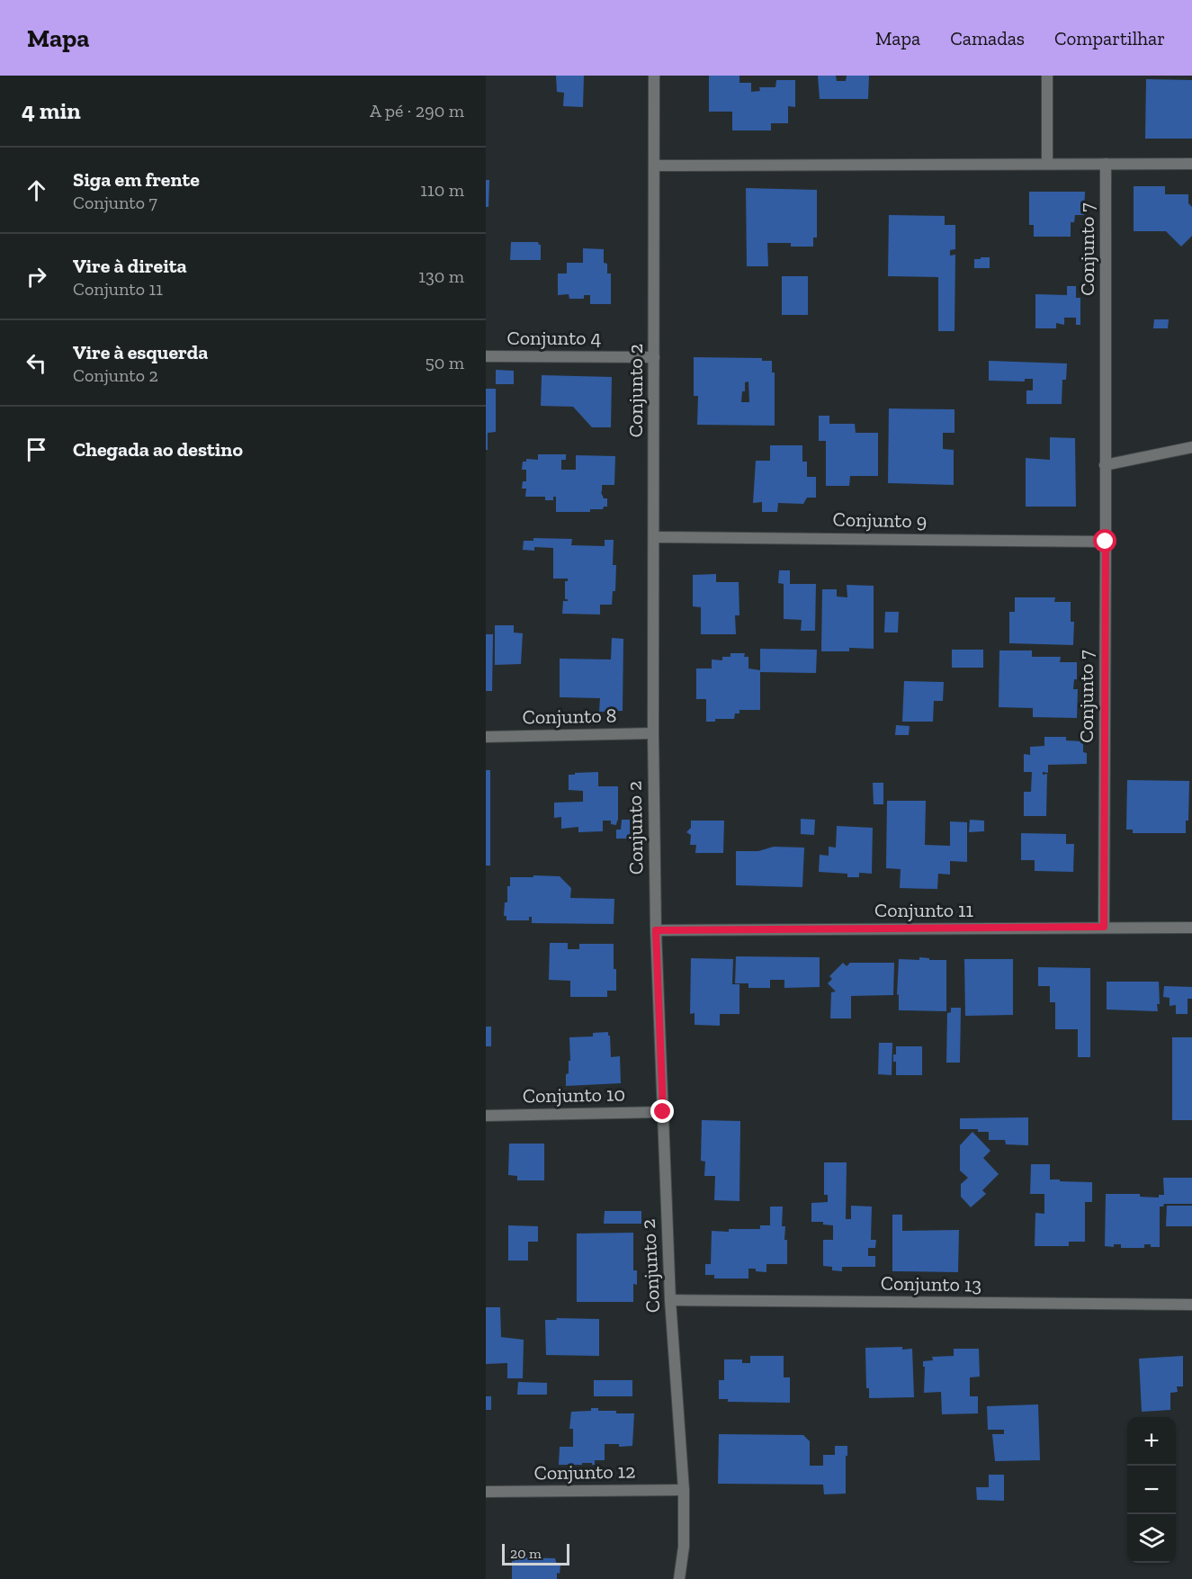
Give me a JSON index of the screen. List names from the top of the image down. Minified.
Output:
{"streets":{"street":["Conjunto 7","Conjunto 4","Conjunto 2","Conjunto 9","Conjunto 8","Conjunto 11","Conjunto 10","Conjunto 13","Conjunto 12"]},"crossings":[["Conjunto 7","Conjunto 9"],["Conjunto 7","Conjunto 11"],["Conjunto 4","Conjunto 2"],["Conjunto 2","Conjunto 9"],["Conjunto 2","Conjunto 8"],["Conjunto 2","Conjunto 11"],["Conjunto 2","Conjunto 10"],["Conjunto 2","Conjunto 13"],["Conjunto 2","Conjunto 12"]],"scale_bar":"20 m","page":{"header":"Mapa","nav":["Mapa","Camadas","Compartilhar"],"heading":["4 min","A pé · 290 m"],"list":[["Siga em frente","Conjunto 7","110 m"],["Vire à direita","Conjunto 11","130 m"],["Vire à esquerda","Conjunto 2","50 m"],"Chegada ao destino"],"map_buttons":["+","−"],"scale":"20 m"}}
